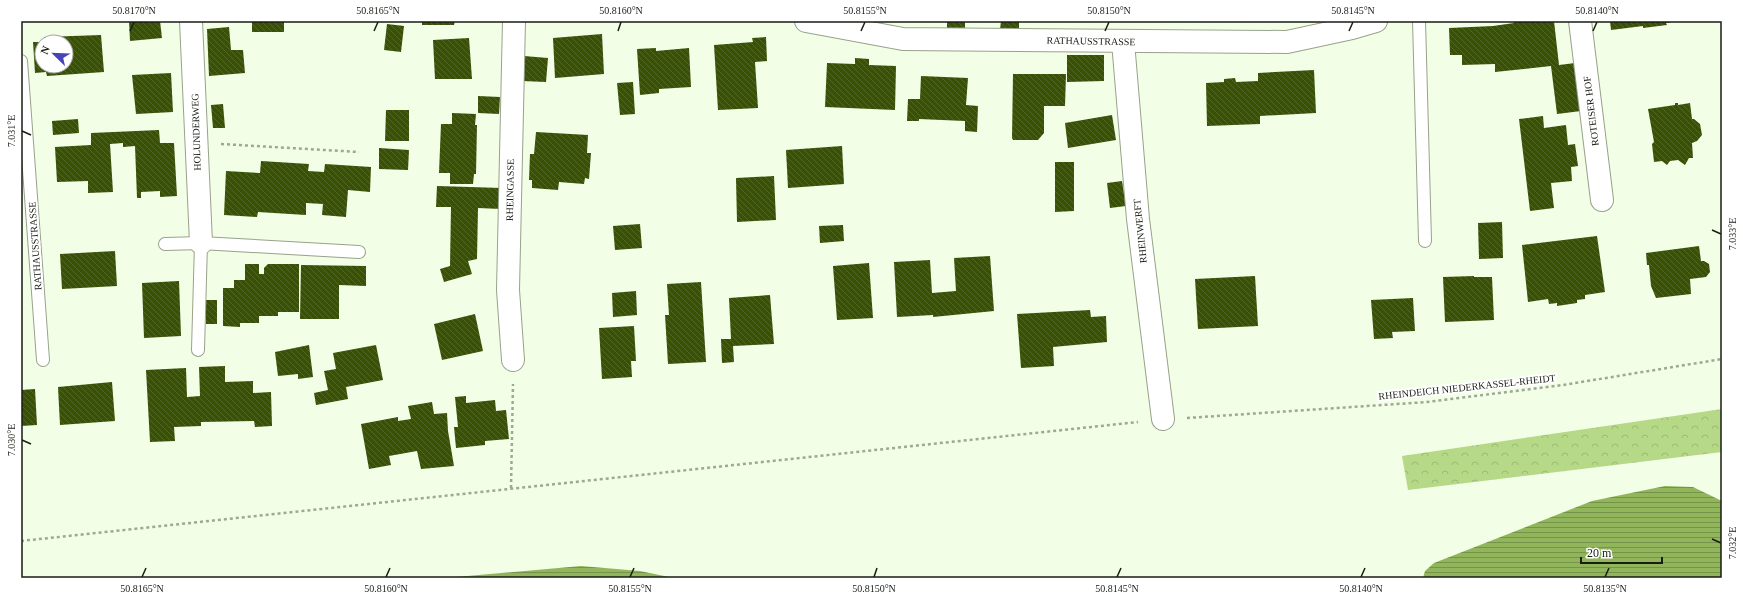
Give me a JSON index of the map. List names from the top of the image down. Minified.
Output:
{"streets":{"street":["RATHAUSSTRASSE","ROTEISER HOF","HOLUNDERWEG","RHEINGASSE","RHEINWERFT"],"path":["RHEINDEICH NIEDERKASSEL-RHEIDT"]},"crossings":[["RATHAUSSTRASSE","RHEINWERFT"],["RHEINWERFT","RHEINDEICH NIEDERKASSEL-RHEIDT"]],"scale_bar":"20 m","north":"top left","coordinates":["50.8170°N","50.8165°N","50.8160°N","50.8155°N","50.8150°N","50.8145°N","50.8140°N","7.031°E","7.033°E","7.030°E","7.032°E","50.8135°N"]}
